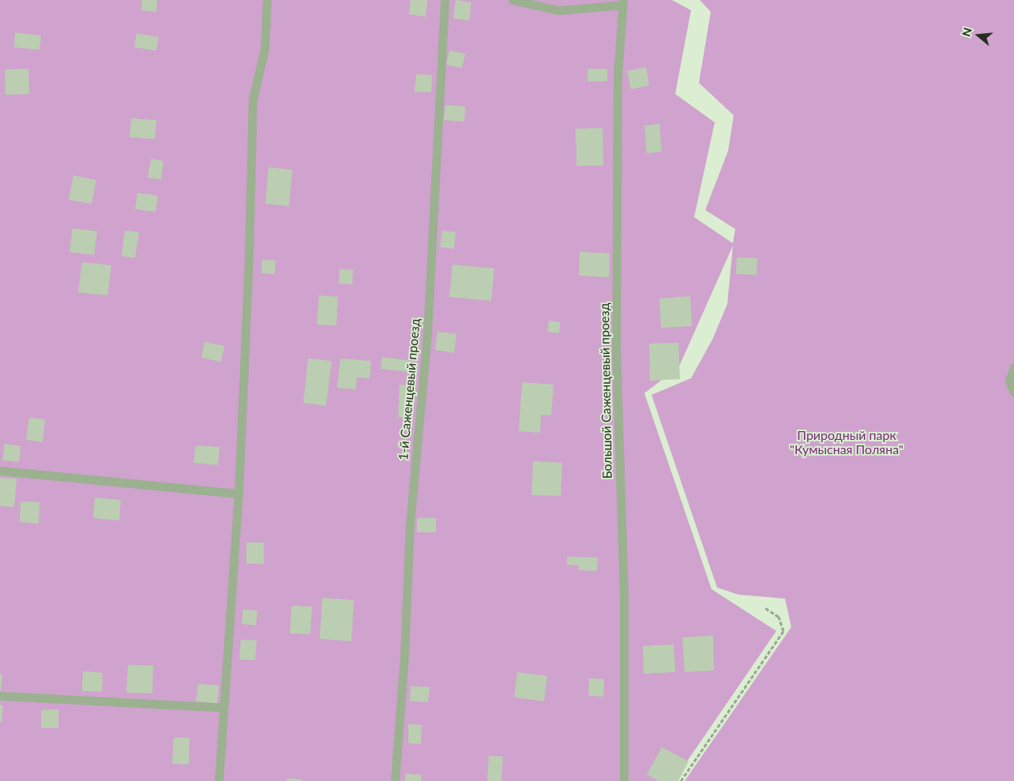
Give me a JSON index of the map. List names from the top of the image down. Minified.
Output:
{"streets":{"lane":["1-й Саженцевый проезд","Большой Саженцевый проезд"]},"parks":["Природный парк \"Кумысная Поляна\""],"north":"left"}
